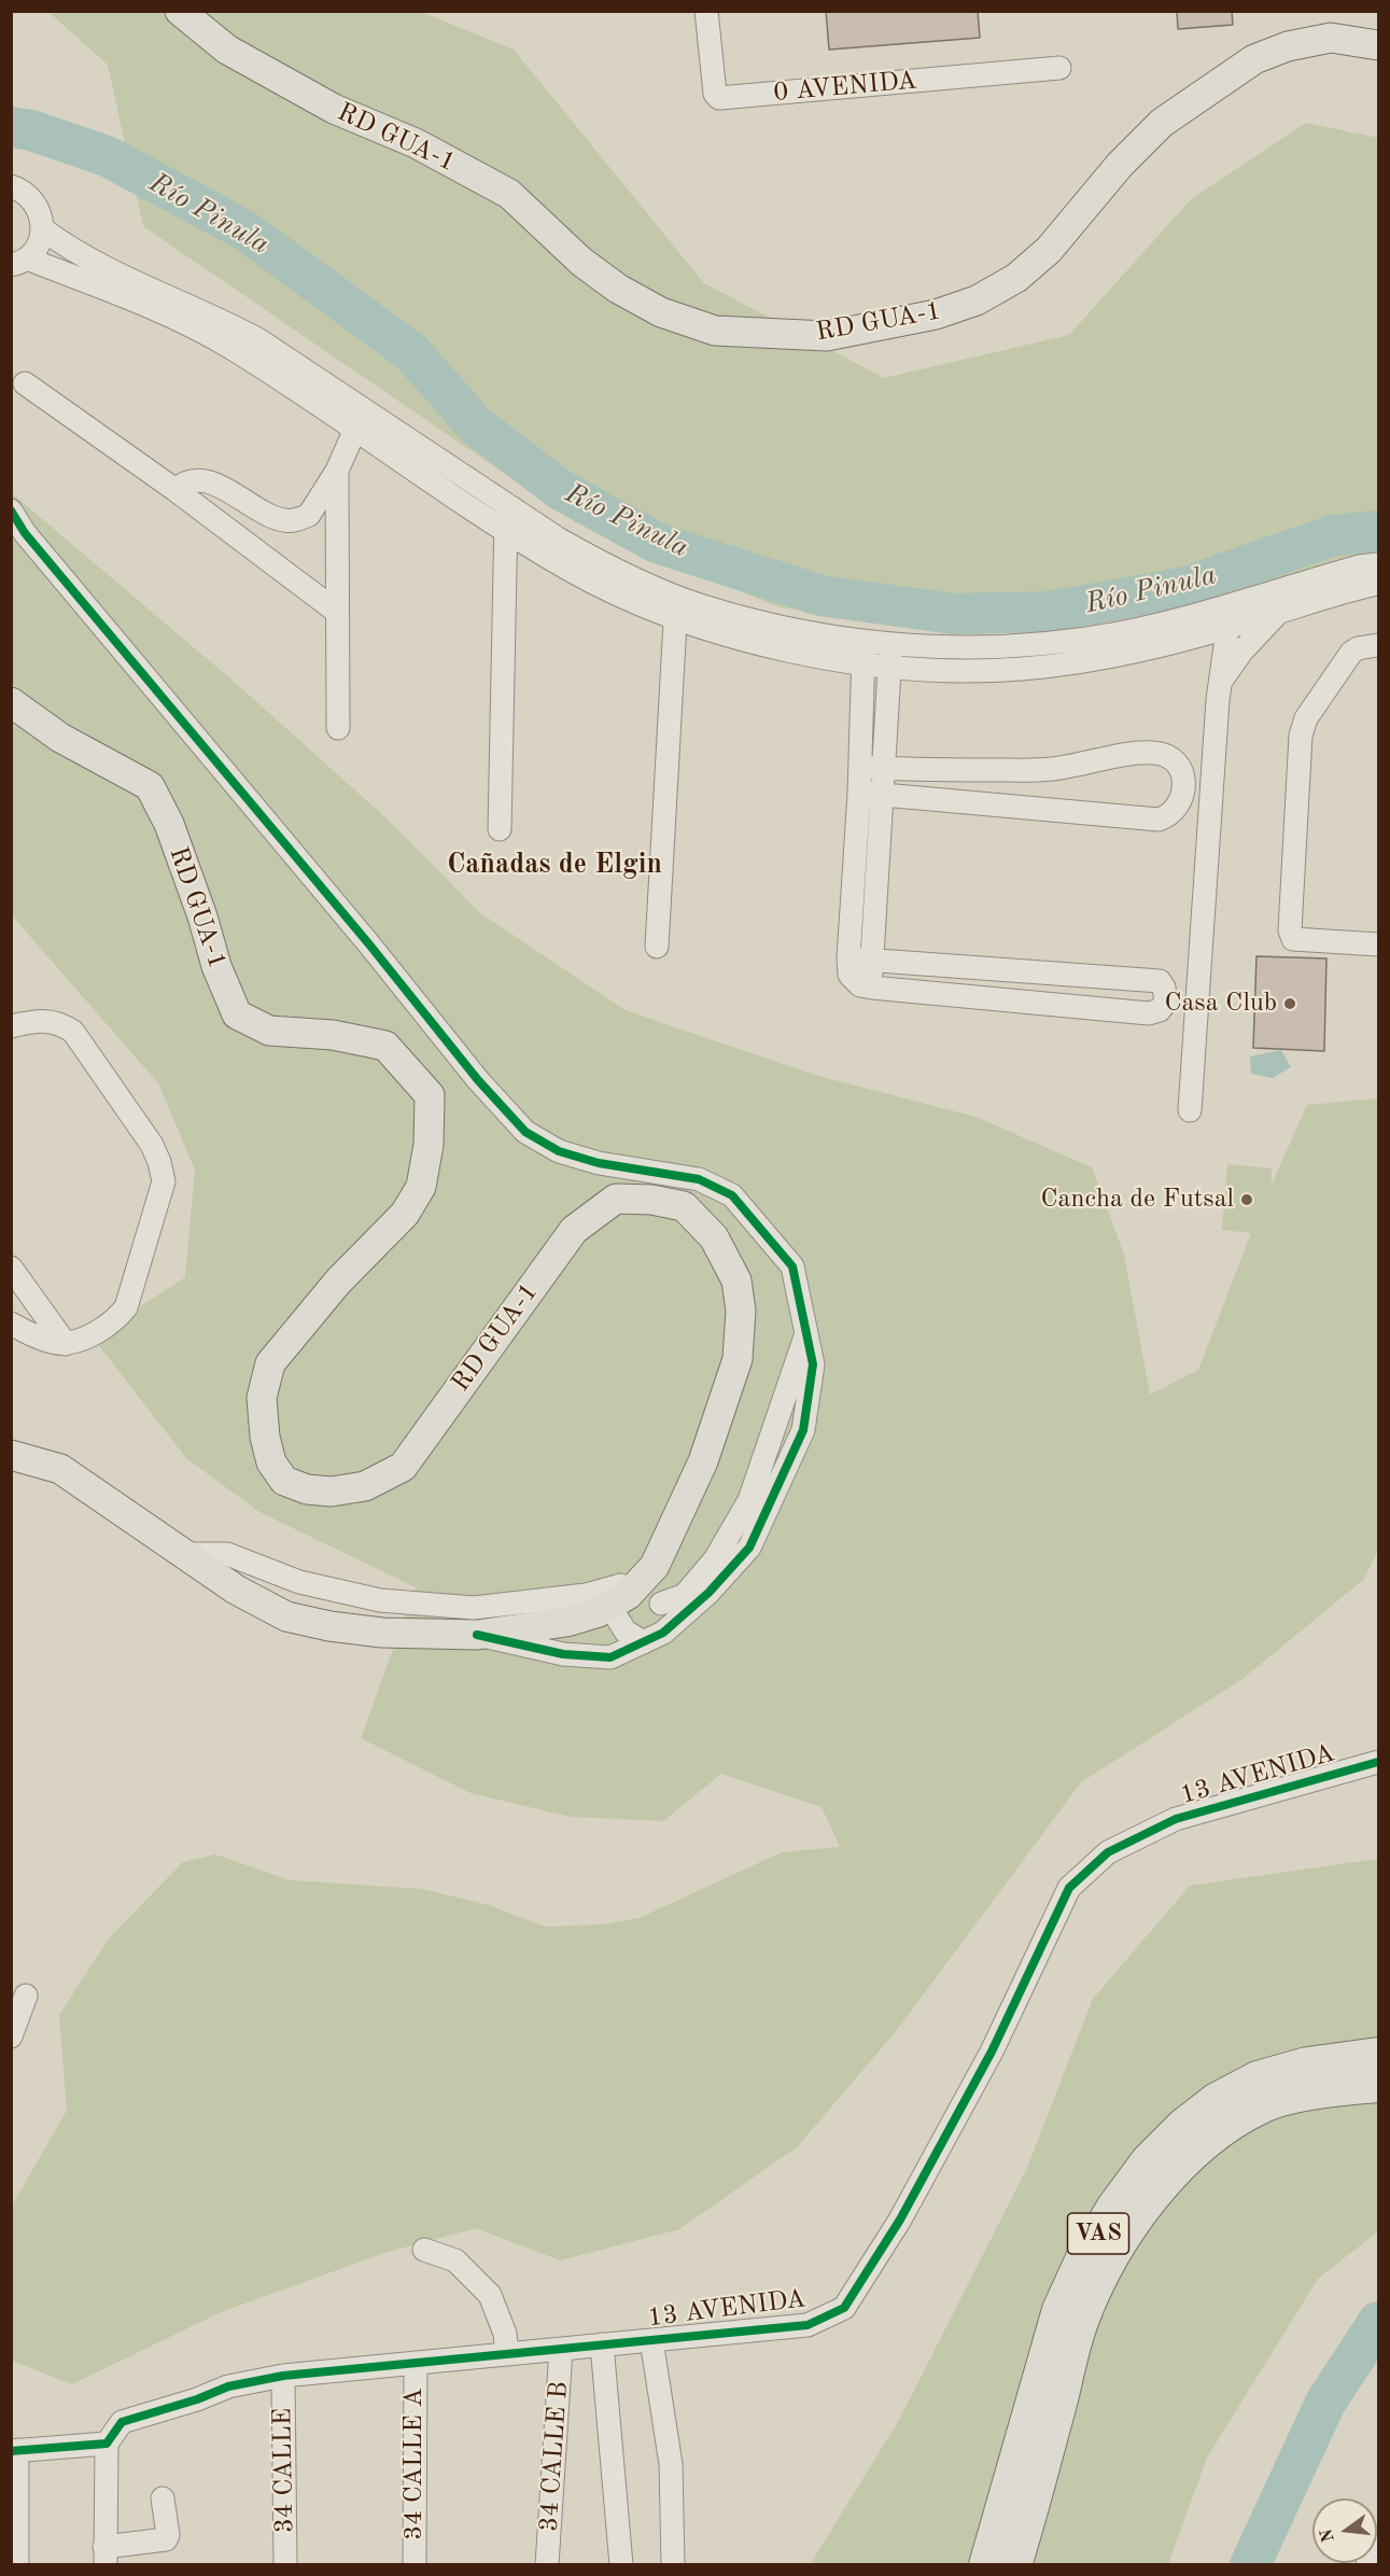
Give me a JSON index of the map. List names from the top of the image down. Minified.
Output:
{"streets":{"highway":["VAS"],"main road":["RD GUA-1"],"street":["0 AVENIDA","13 AVENIDA","34 CALLE B","34 CALLE A","34 CALLE"]},"crossings":[["13 AVENIDA","34 CALLE B"],["13 AVENIDA","34 CALLE A"],["13 AVENIDA","34 CALLE"]],"districts":["Cañadas de Elgin"],"water":["Río Pinula"],"places":["Casa Club","Cancha de Futsal"],"north":"left"}
